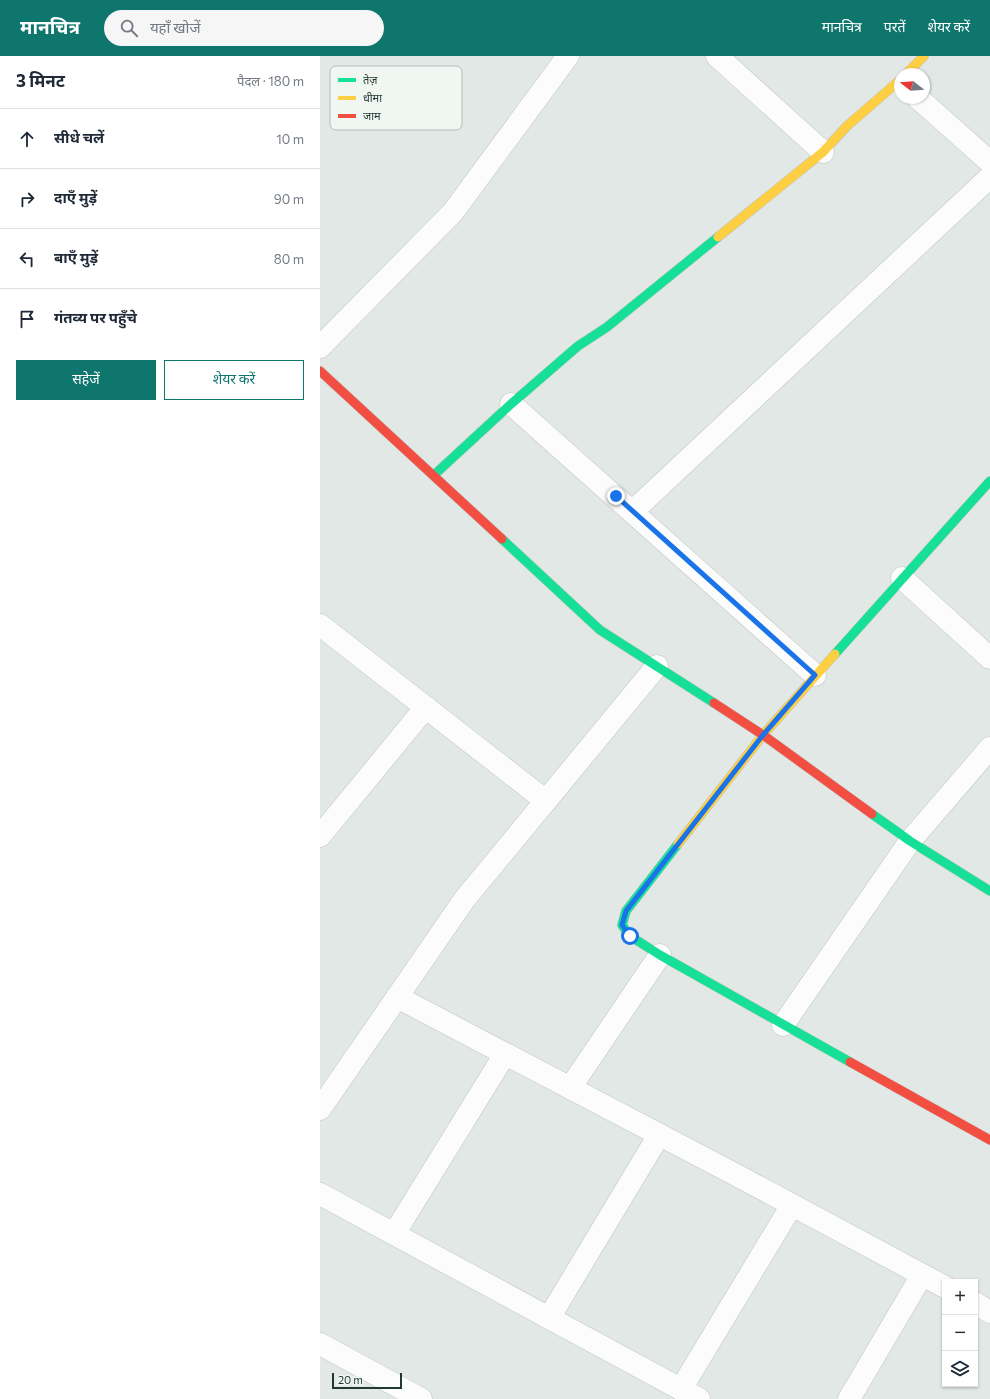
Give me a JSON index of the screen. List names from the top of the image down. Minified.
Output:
{"legend":["तेज़","धीमा","जाम"],"scale_bar":"20 m","north":"left","page":{"header":"मानचित्र","search":"यहाँ खोजें","nav":["मानचित्र","परतें","शेयर करें"],"heading":["3 मिनट","पैदल · 180 m"],"list":[["सीधे चलें","10 m"],["दाएँ मुड़ें","90 m"],["बाएँ मुड़ें","80 m"],"गंतव्य पर पहुँचे"],"buttons":["सहेजें","शेयर करें"],"map_buttons":["+","−"],"scale":"20 m"}}
